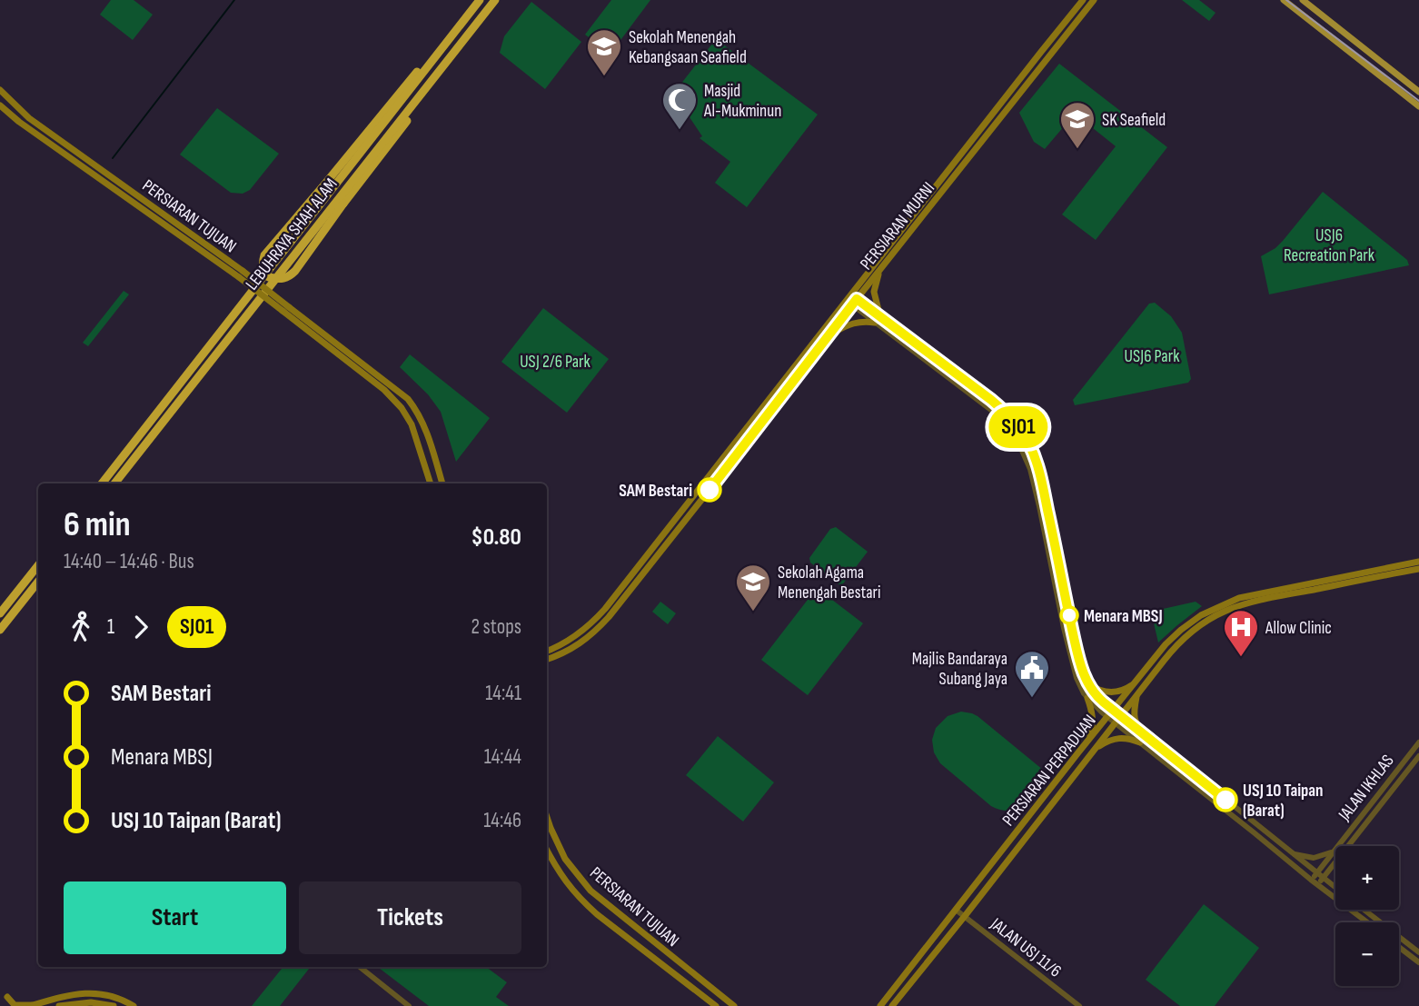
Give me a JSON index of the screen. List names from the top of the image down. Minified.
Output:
{"streets":{"highway":["LEBUHRAYA SHAH ALAM"],"main road":["PERSIARAN TUJUAN","PERSIARAN MURNI","PERSIARAN PERPADUAN"],"street":["JALAN IKHLAS","JALAN USJ 11/6"]},"crossings":[["PERSIARAN PERPADUAN","JALAN USJ 11/6"]],"parks":["USJ6 Recreation Park","USJ6 Park","USJ 2/6 Park"],"places":{"school or university":["Sekolah Menengah Kebangsaan Seafield","SK Seafield","Sekolah Agama Menengah Bestari"],"mosque":["Masjid Al-Mukminun"],"other":["SAM Bestari","Menara MBSJ","USJ 10 Taipan (Barat)"],"hospital":["Allow Clinic"],"public building":["Majlis Bandaraya Subang Jaya"]},"lines":["bus line SJ01"],"page":{"on_map":"SJ01","heading":["6 min","14:40 – 14:46 · Bus","$0.80"],"legs":["1","SJ01","2 stops"],"list":[{"name":"SAM Bestari","value":"14:41"},{"name":"Menara MBSJ","value":"14:44"},{"name":"USJ 10 Taipan (Barat)","value":"14:46"}],"map_buttons":["+","−"],"buttons":["Start","Tickets"]}}
